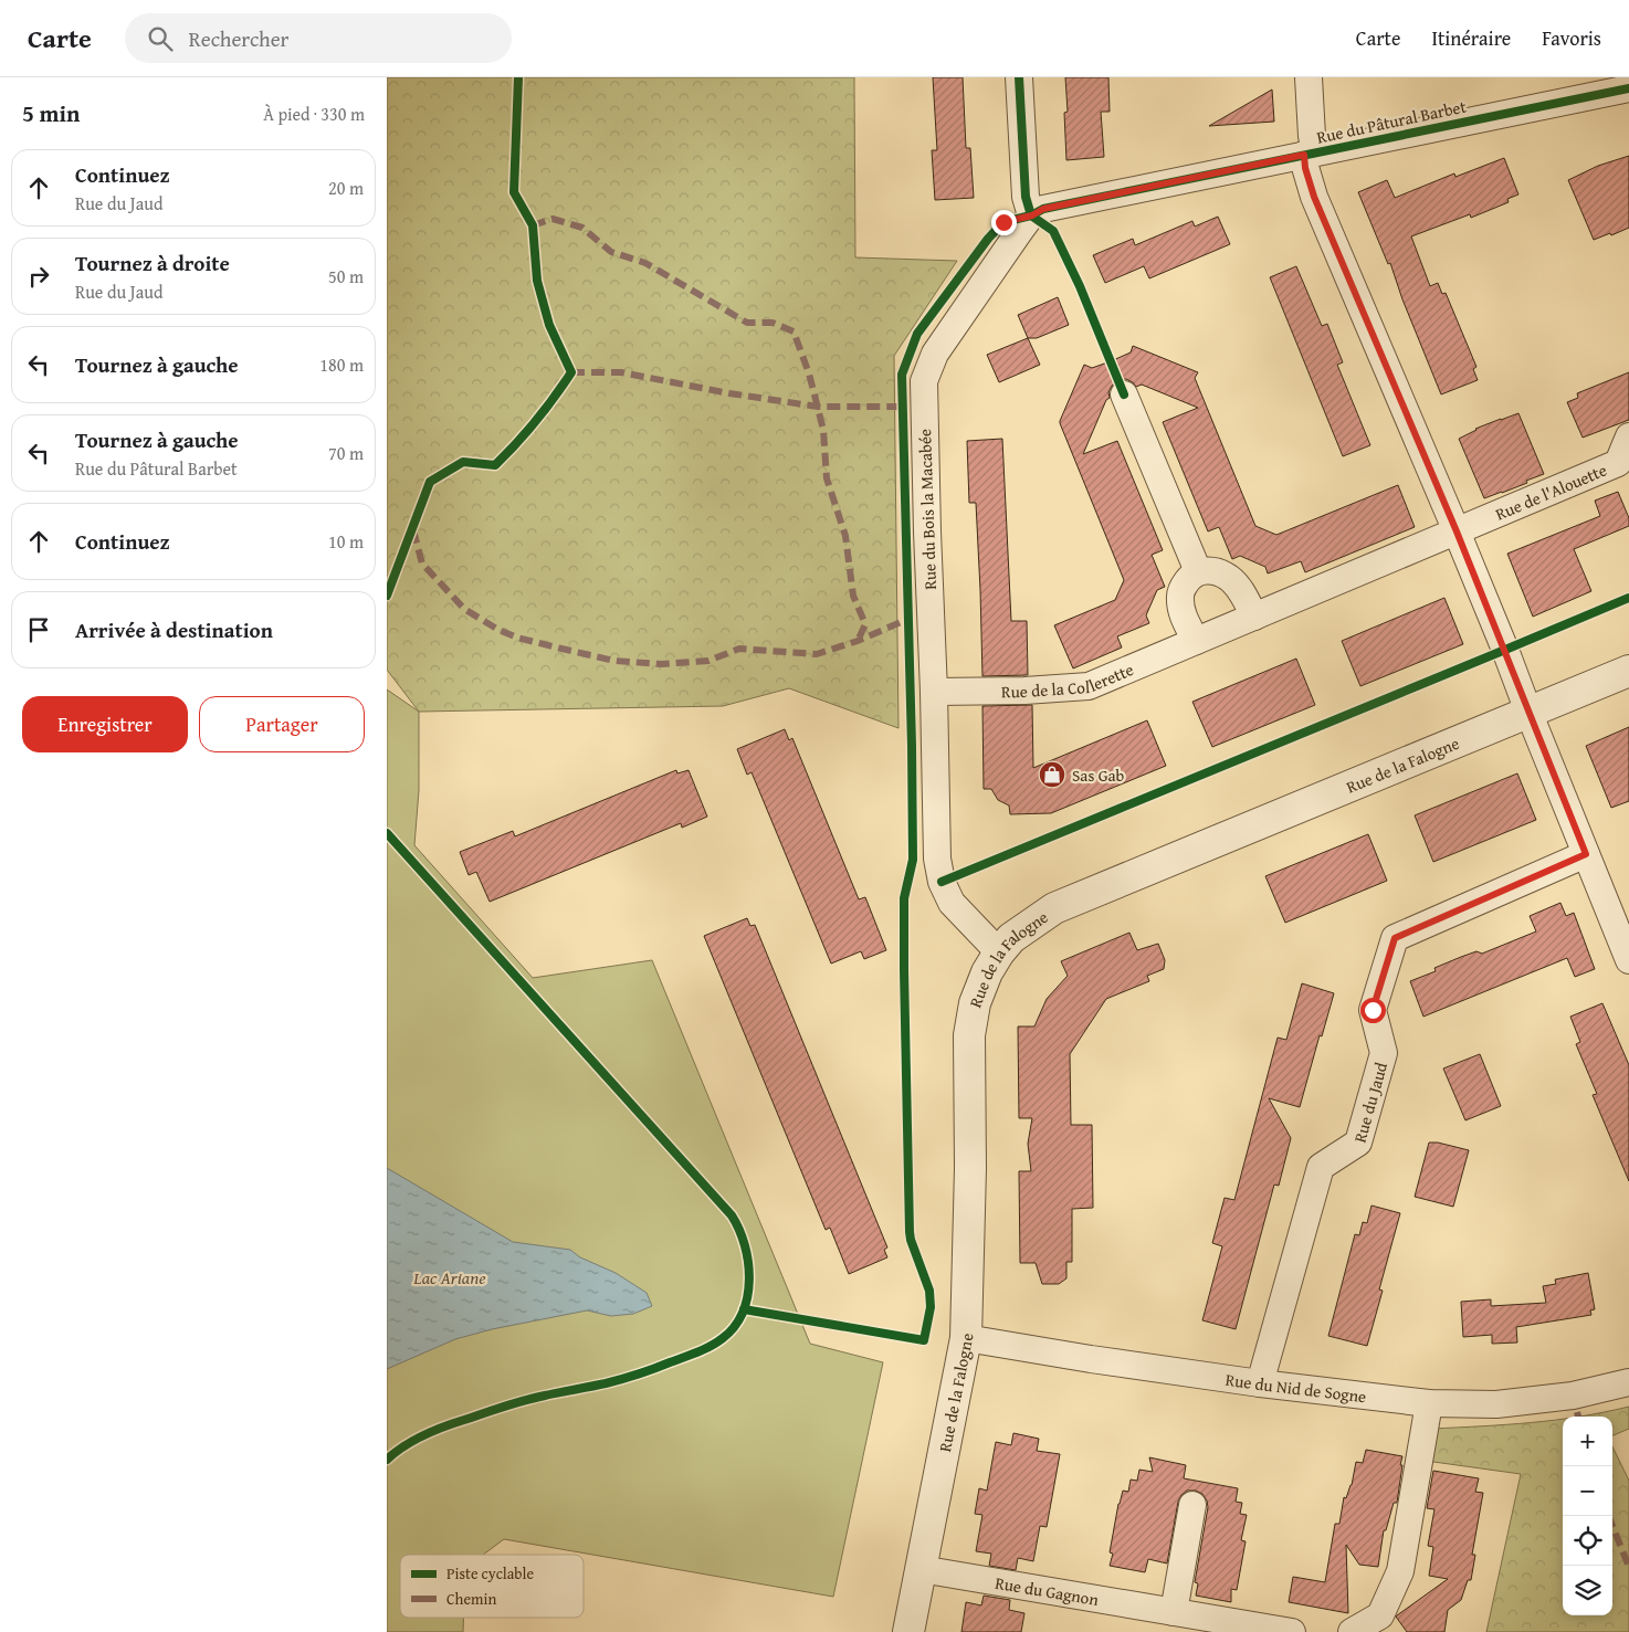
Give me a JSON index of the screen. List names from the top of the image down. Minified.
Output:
{"streets":{"street":["Rue du Pâtural Barbet","Rue de l'Alouette","Rue du Bois la Macabée","Rue de la Collerette","Rue de la Falogne","Rue du Jaud","Rue du Nid de Sogne","Rue du Gagnon"]},"crossings":[["Rue du Pâtural Barbet","Rue du Bois la Macabée"],["Rue de l'Alouette","Rue de la Collerette"],["Rue du Bois la Macabée","Rue de la Collerette"],["Rue du Bois la Macabée","Rue de la Falogne"],["Rue de la Falogne","Rue du Nid de Sogne"],["Rue de la Falogne","Rue du Gagnon"],["Rue du Jaud","Rue du Nid de Sogne"]],"water":["Lac Ariane"],"places":{"shop":["Sas Gab"]},"legend":["Piste cyclable","Chemin"],"page":{"header":"Carte","search":"Rechercher","nav":["Carte","Itinéraire","Favoris"],"heading":["5 min","À pied · 330 m"],"list":[["Continuez","Rue du Jaud","20 m"],["Tournez à droite","Rue du Jaud","50 m"],["Tournez à gauche","180 m"],["Tournez à gauche","Rue du Pâtural Barbet","70 m"],["Continuez","10 m"],"Arrivée à destination"],"buttons":["Enregistrer","Partager"],"map_buttons":["+","−"]}}
